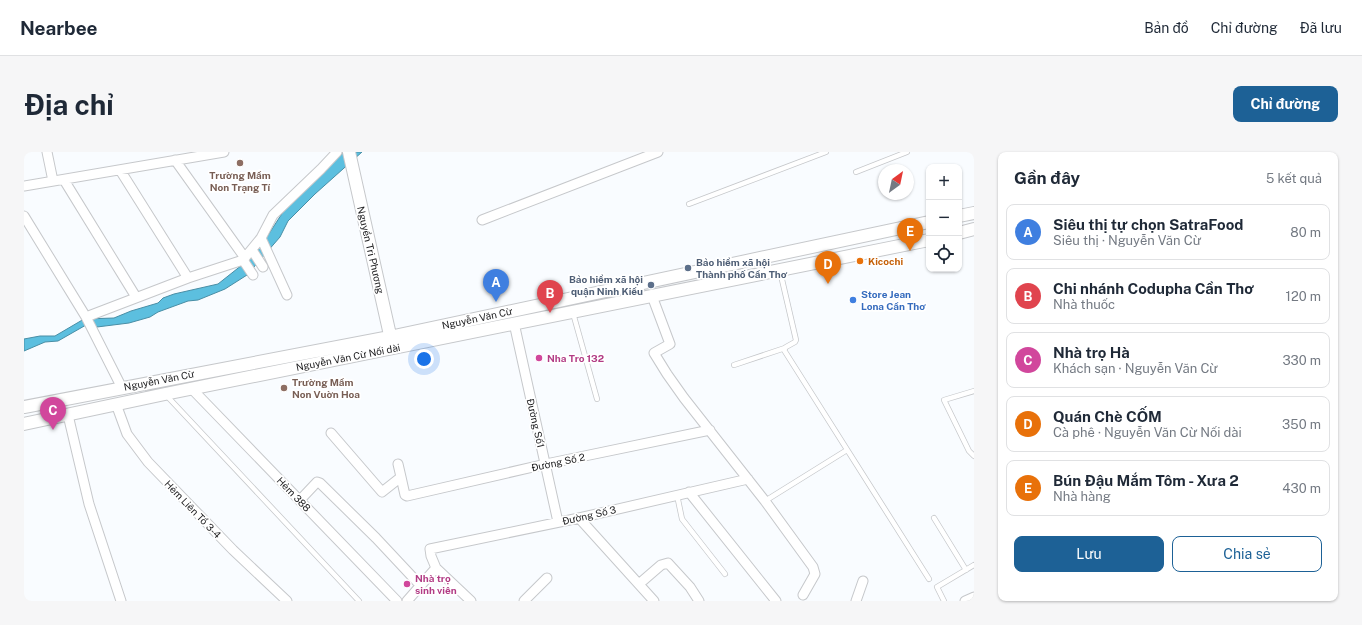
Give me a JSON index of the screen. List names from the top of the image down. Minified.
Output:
{"streets":{"main road":["Nguyển Tri Phương","Nguyễn Văn Cừ","Nguyễn Văn Cừ Nối dài"],"street":["Đường Số1","Đường Số 2","Hẻm 388","Hẻm Liên Tổ 3-4","Đường Số 3"]},"crossings":[["Nguyển Tri Phương","Nguyễn Văn Cừ"],["Nguyển Tri Phương","Nguyễn Văn Cừ Nối dài"],["Nguyễn Văn Cừ","Nguyễn Văn Cừ Nối dài"],["Nguyễn Văn Cừ","Hẻm 388"],["Nguyễn Văn Cừ","Hẻm Liên Tổ 3-4"],["Nguyễn Văn Cừ Nối dài","Đường Số1"],["Nguyễn Văn Cừ Nối dài","Hẻm 388"],["Đường Số1","Đường Số 2"],["Đường Số1","Đường Số 3"]],"places":["Trường Mầm Non Trạng Tí","Kicochi","Bảo hiểm xã hội Thành phố Cần Thơ","Bảo hiểm xã hội quận Ninh Kiều","Store Jean Lona Cần Thơ","Nha Tro 132","Trường Mầm Non Vuờn Hoa","Nhà trọ sinh viên"],"north":"top right","page":{"header":"Nearbee","nav":["Bản đồ","Chỉ đường","Đã lưu"],"buttons":["Chỉ đường",["Lưu","Chia sẻ"]],"title":"Địa chỉ","heading":["Gần đây","5 kết quả"],"map_buttons":["+","−"],"list":[{"mark":"A","name":"Siêu thị tự chọn SatraFood","note":"Siêu thị · Nguyễn Văn Cừ","value":"80 m"},{"mark":"B","name":"Chi nhánh Codupha Cần Thơ","note":"Nhà thuốc","value":"120 m"},{"mark":"C","name":"Nhà trọ Hà","note":"Khách sạn · Nguyễn Văn Cừ","value":"330 m"},{"mark":"D","name":"Quán Chè CỐM","note":"Cà phê · Nguyễn Văn Cừ Nối dài","value":"350 m"},{"mark":"E","name":"Bún Đậu Mắm Tôm - Xưa 2","note":"Nhà hàng","value":"430 m"}],"pins":["E","D","A","B","C"]}}
